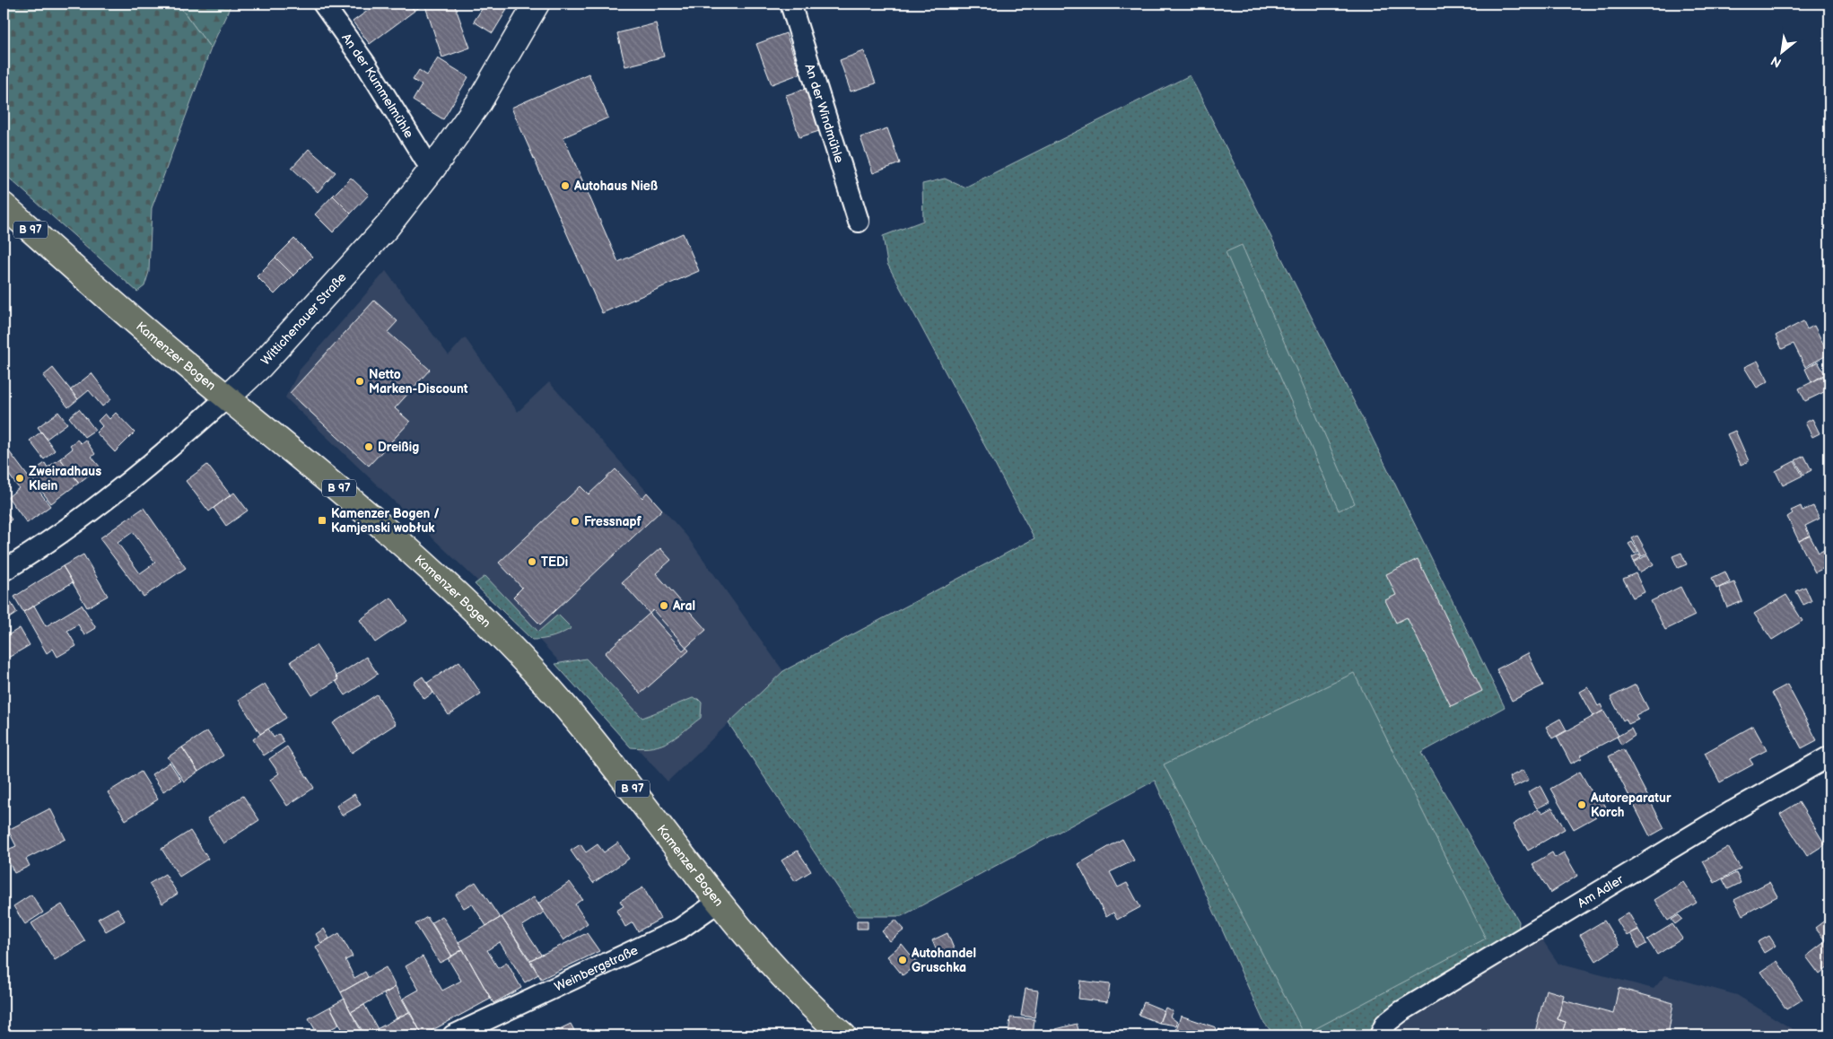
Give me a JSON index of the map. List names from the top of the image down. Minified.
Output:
{"streets":{"main road":["B 97","Wittichenauer Straße","Kamenzer Bogen"],"street":["An der Kummelmühle","An der Windmühle","Am Adler","Weinbergstraße"]},"crossings":[["An der Kummelmühle","Wittichenauer Straße"],["Wittichenauer Straße","Kamenzer Bogen"],["Kamenzer Bogen","Weinbergstraße"]],"places":{"other":["Autohaus Nieß","Netto Marken-Discount","Dreißig","Zweiradhaus Klein","Fressnapf","TEDi","Aral","Autoreparatur Korch","Autohandel Gruschka"],"transit":["Kamenzer Bogen / Kamjenski wobłuk"]},"north":"bottom left"}
